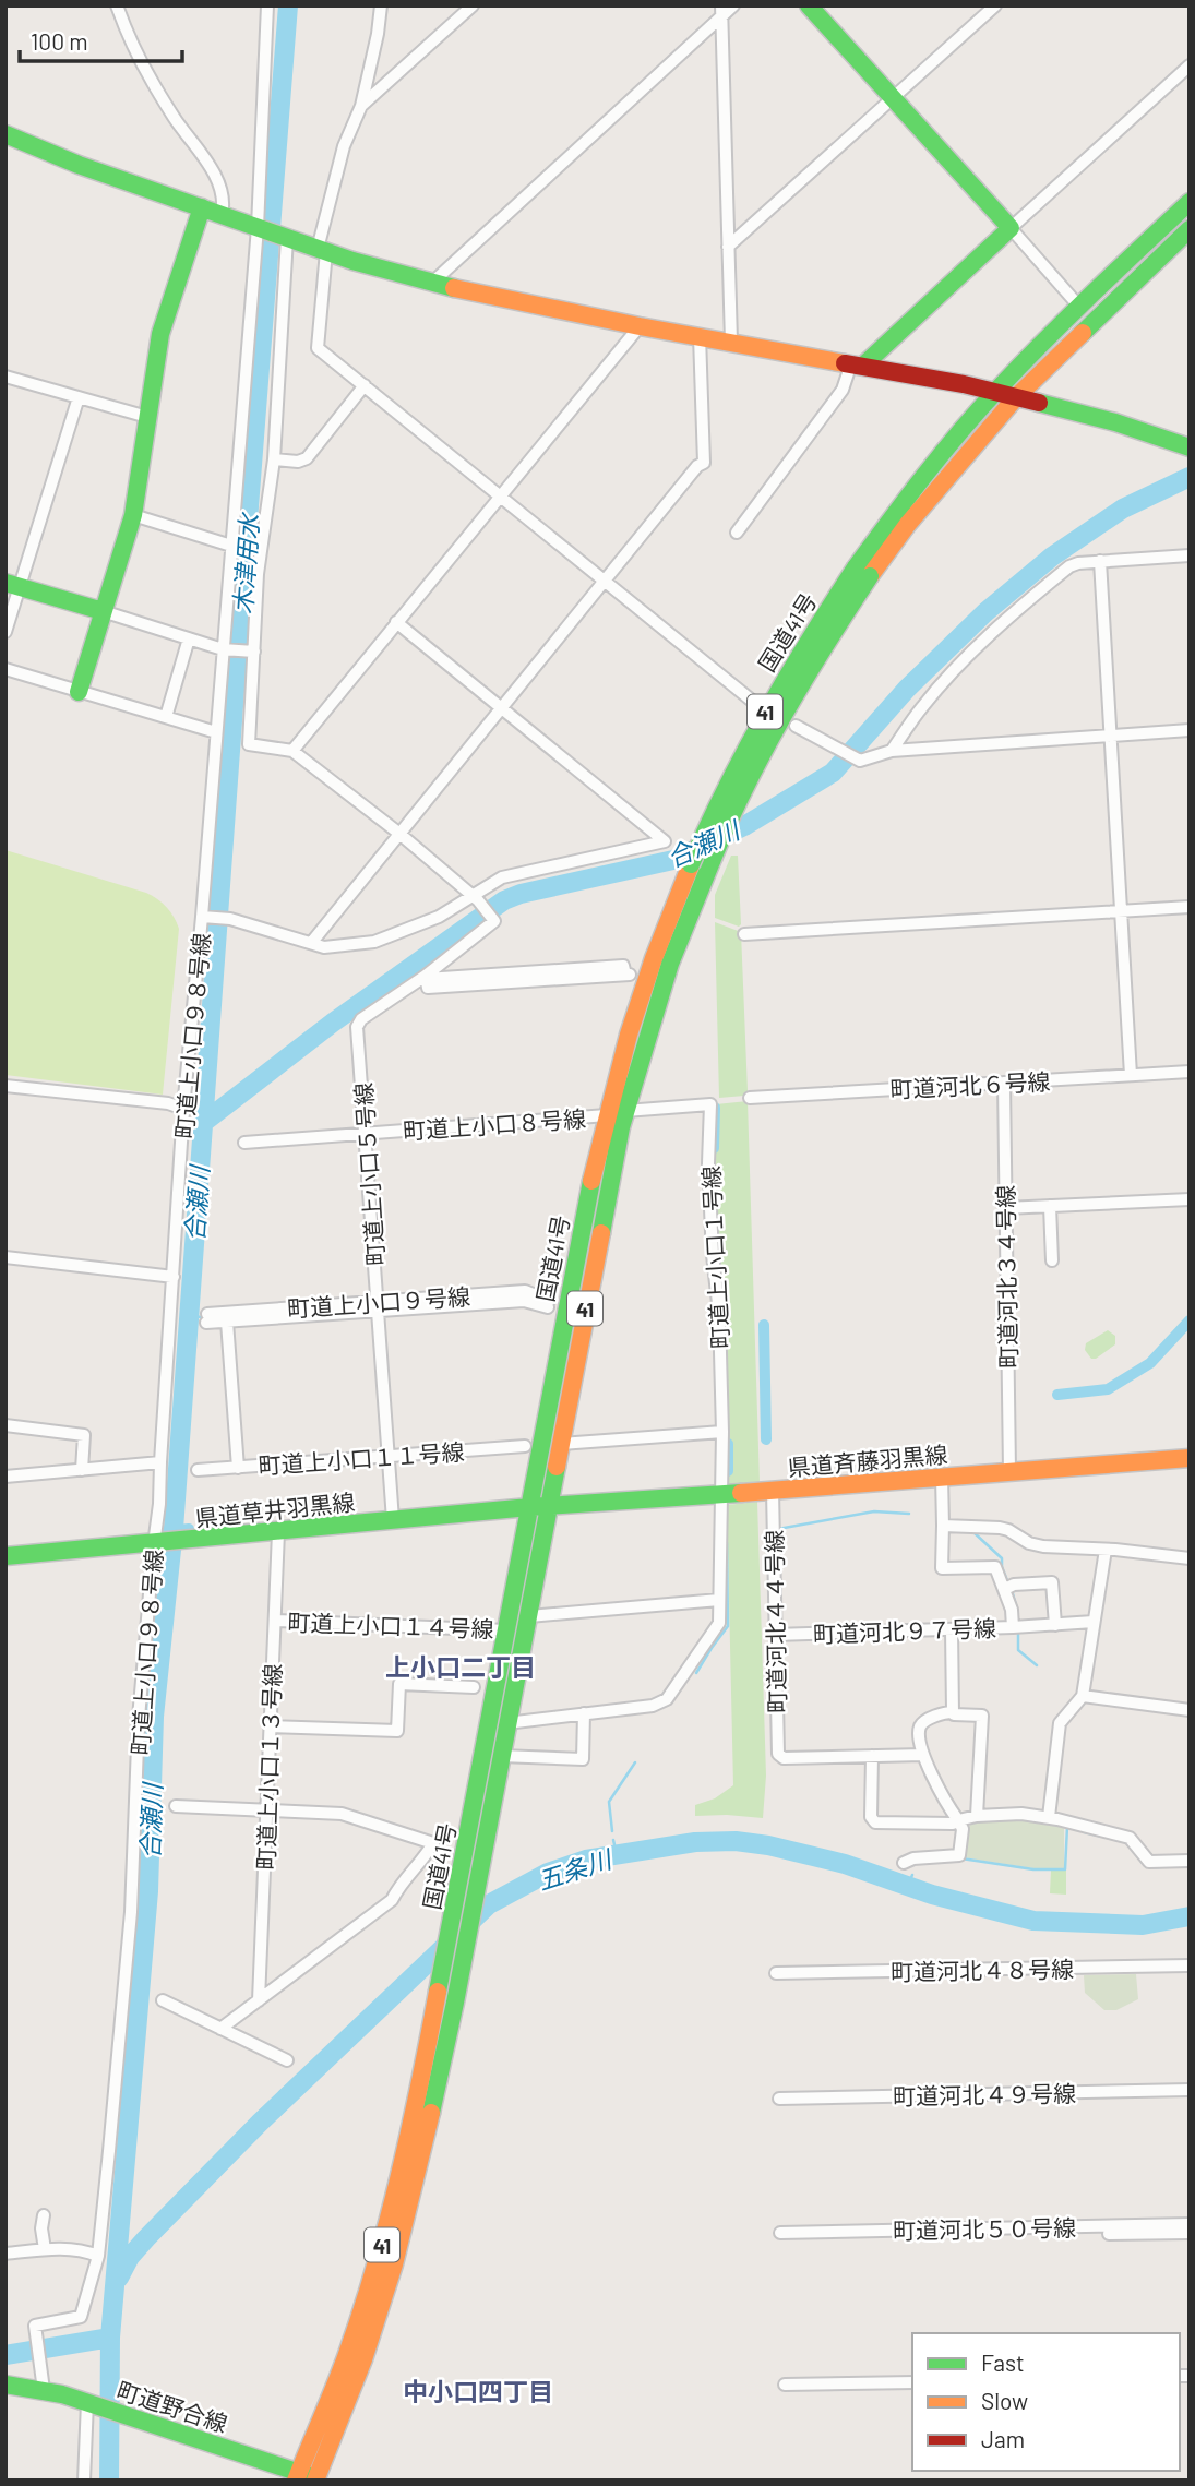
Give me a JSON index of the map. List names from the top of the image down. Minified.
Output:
{"streets":{"main road":["国道41号","41","県道斉藤羽黒線","県道草井羽黒線","町道野合線"],"street":["町道上小口９８号線","町道河北６号線","町道上小口８号線","町道上小口５号線","町道上小口１号線","町道河北３４号線","町道上小口９号線","町道上小口１１号線","町道河北４４号線","町道上小口１４号線","町道河北９７号線","町道上小口１３号線","町道河北４８号線","町道河北４９号線","町道河北５０号線"]},"crossings":[["国道41号","町道上小口８号線"],["国道41号","町道上小口１号線"],["国道41号","県道斉藤羽黒線"],["国道41号","県道草井羽黒線"],["国道41号","町道上小口１４号線"],["国道41号","町道野合線"],["町道上小口９８号線","県道草井羽黒線"],["町道上小口９８号線","町道野合線"],["町道河北６号線","町道河北３４号線"],["町道上小口８号線","町道上小口５号線"],["町道上小口５号線","町道上小口９号線"],["町道上小口５号線","町道上小口１１号線"],["町道上小口５号線","県道草井羽黒線"],["町道上小口１号線","県道斉藤羽黒線"],["町道河北３４号線","県道斉藤羽黒線"],["県道斉藤羽黒線","県道草井羽黒線"],["県道斉藤羽黒線","町道河北４４号線"],["県道草井羽黒線","町道上小口１３号線"],["町道河北４４号線","町道河北９７号線"],["町道上小口１４号線","町道上小口１３号線"]],"districts":["上小口二丁目","中小口四丁目"],"water":["木津用水","合瀬川","五条川"],"legend":["Fast","Slow","Jam"],"scale_bar":"100 m"}
